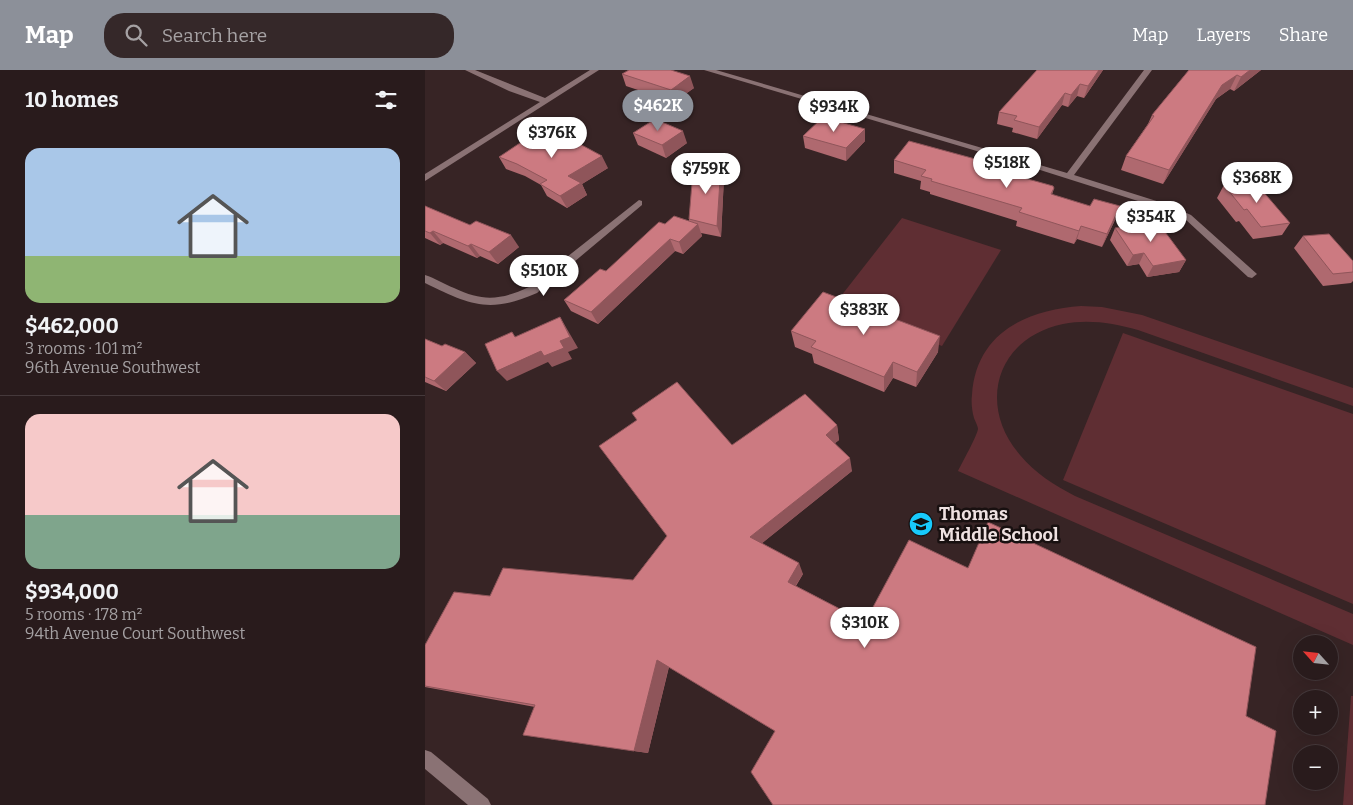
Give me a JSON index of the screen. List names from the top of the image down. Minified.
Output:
{"places":{"school or university":["Thomas Middle School"]},"north":"top left","page":{"header":"Map","search":"Search here","nav":["Map","Layers","Share"],"heading":"10 homes","price":["$462K","$934K","$376K","$518K","$759K","$368K","$354K","$510K","$383K","$310K"],"list":[{"name":"$462,000","note":"3 rooms · 101 m² · 96th Avenue Southwest"},{"name":"$934,000","note":"5 rooms · 178 m² · 94th Avenue Court Southwest"}],"map_buttons":["+","−"]}}
